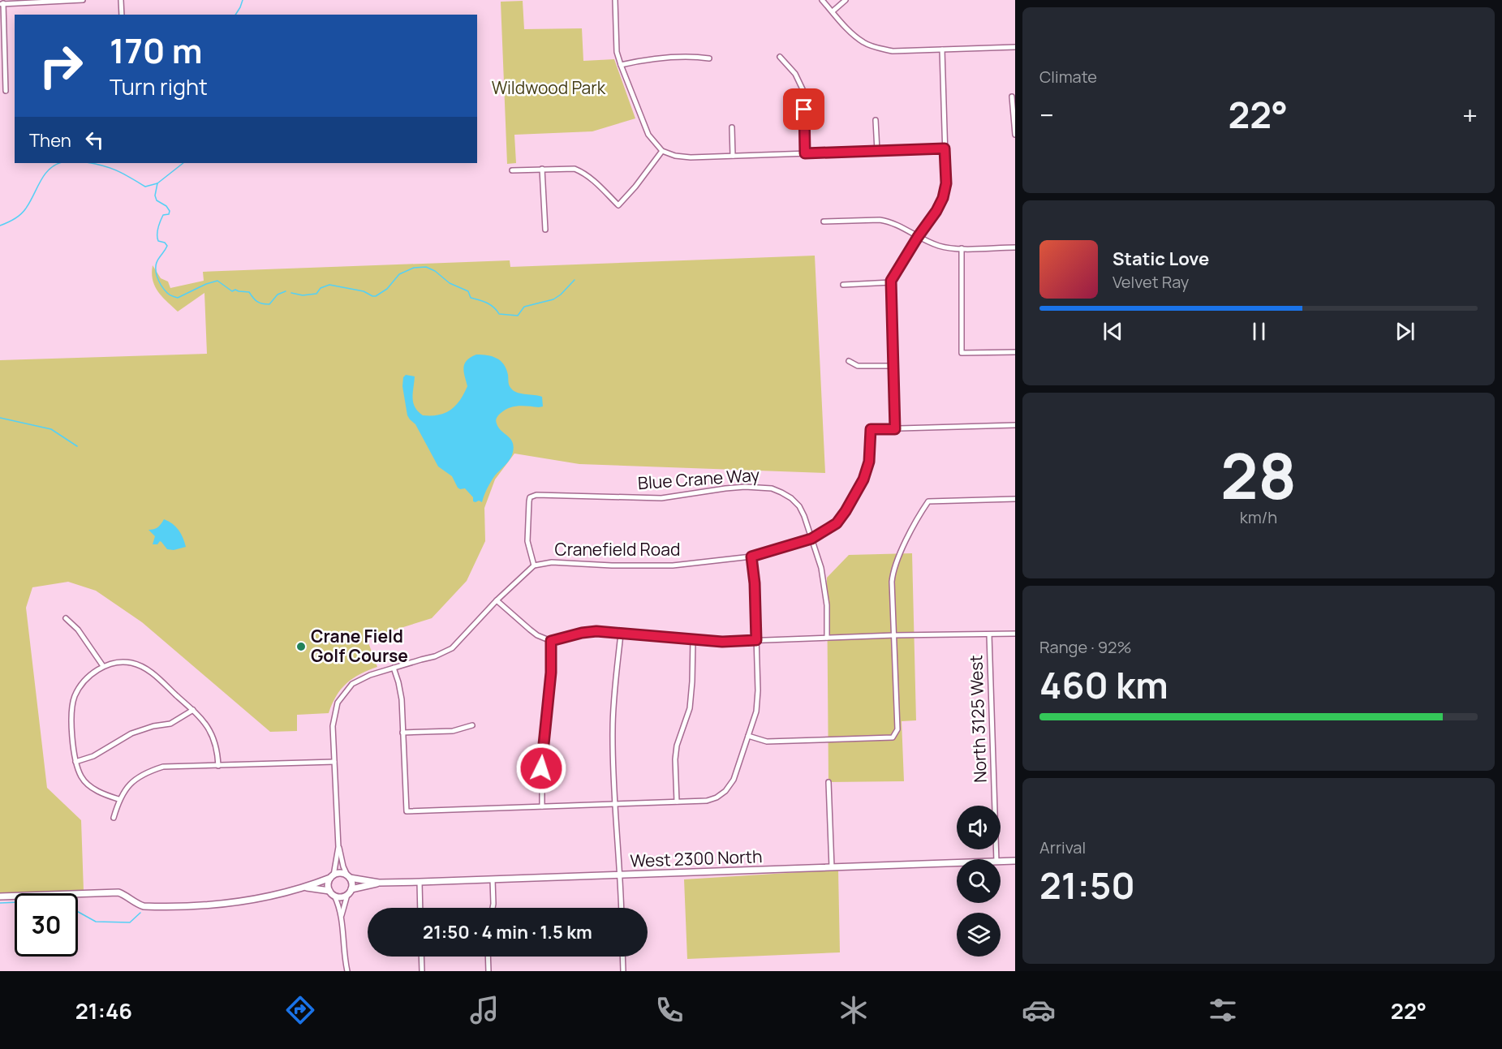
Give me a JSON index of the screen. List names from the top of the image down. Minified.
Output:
{"streets":{"street":["Blue Crane Way","Cranefield Road","North 3125 West","West 2300 North"]},"crossings":[["Blue Crane Way","Cranefield Road"]],"parks":["Wildwood Park"],"places":["Crane Field Golf Course"],"page":{"tile":["Climate",["28","km/h"],["Range · 92%","460 km"],["Arrival","21:50"]],"turn":["170 m","Turn right"],"heat":["−","22°","+"],"then":"Then","song":["Static Love","Velvet Ray"],"limit":"30","trip":"21:50 · 4 min · 1.5 km","tabs":["21:46","22°"]}}
